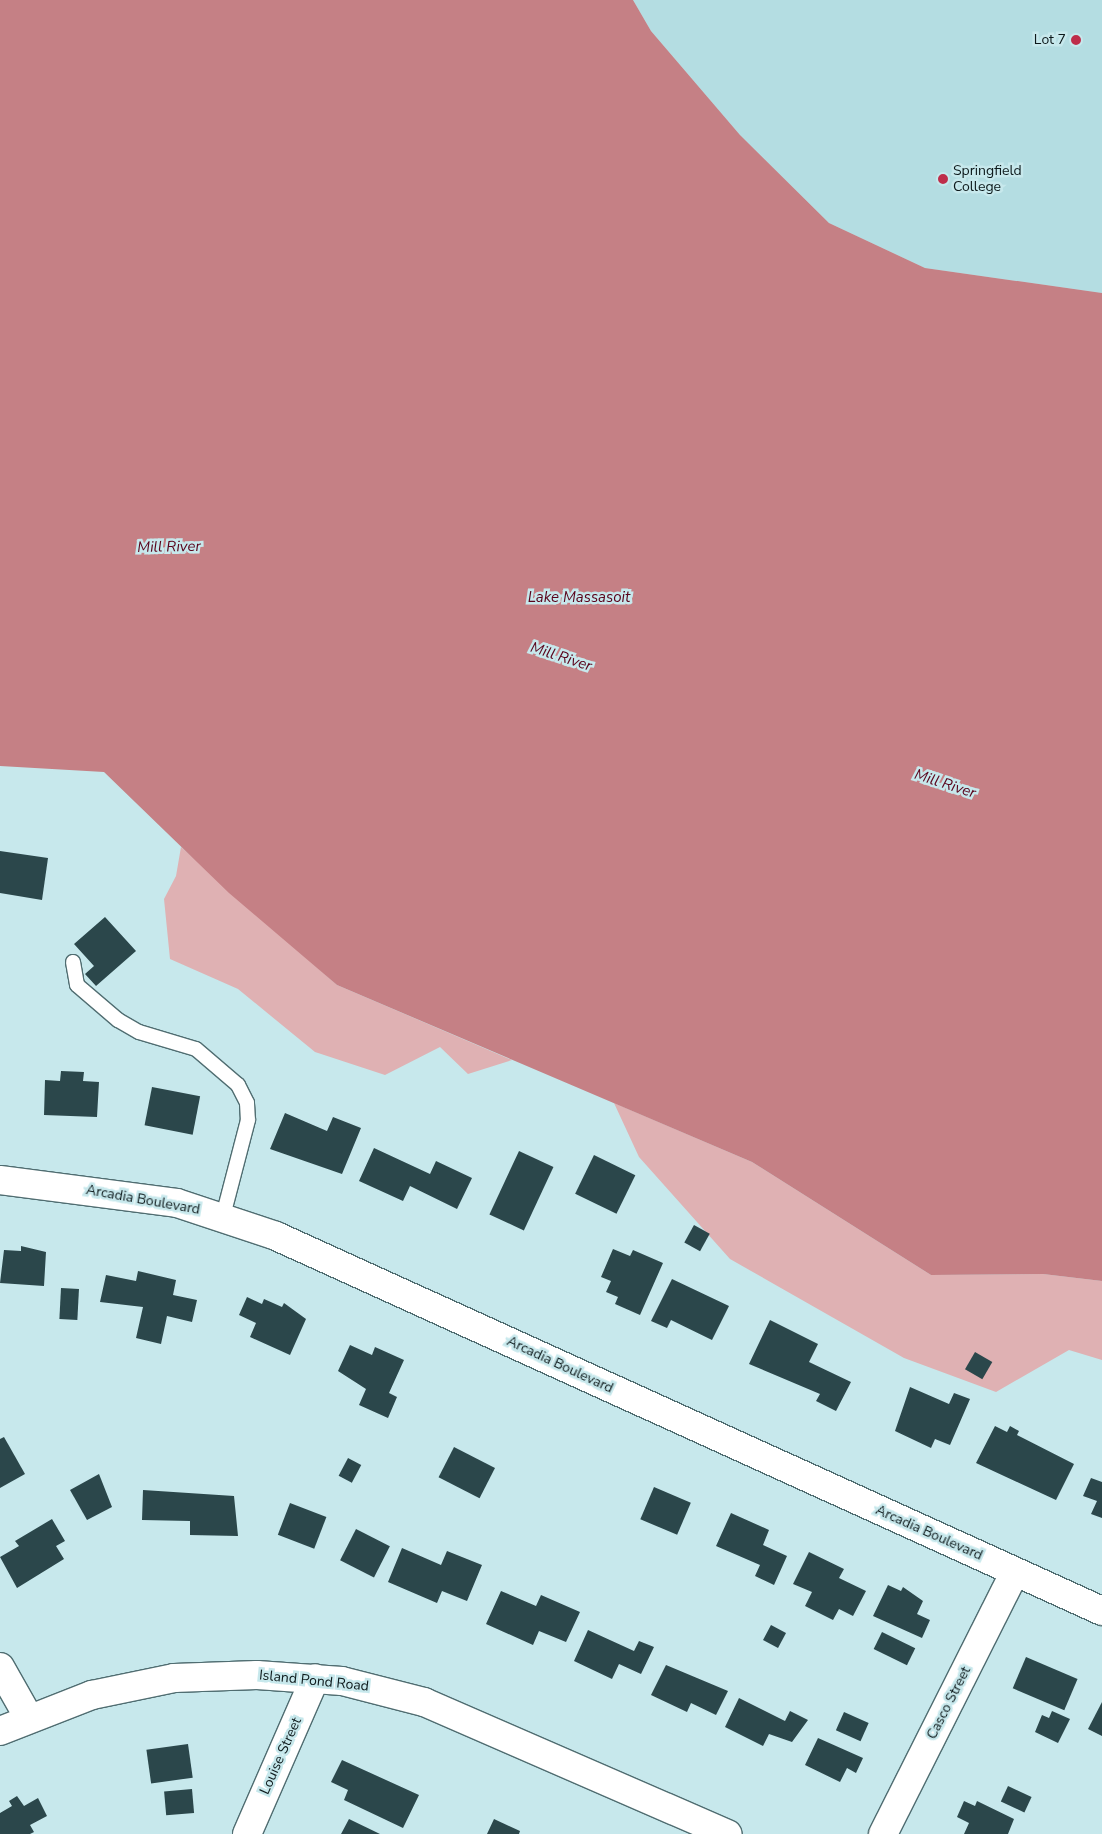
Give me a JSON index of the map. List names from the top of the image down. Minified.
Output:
{"streets":{"street":["Arcadia Boulevard","Island Pond Road","Casco Street","Louise Street"]},"crossings":[["Arcadia Boulevard","Casco Street"],["Island Pond Road","Louise Street"]],"water":["Mill River","Lake Massasoit"],"places":["Lot 7","Springfield College"]}
